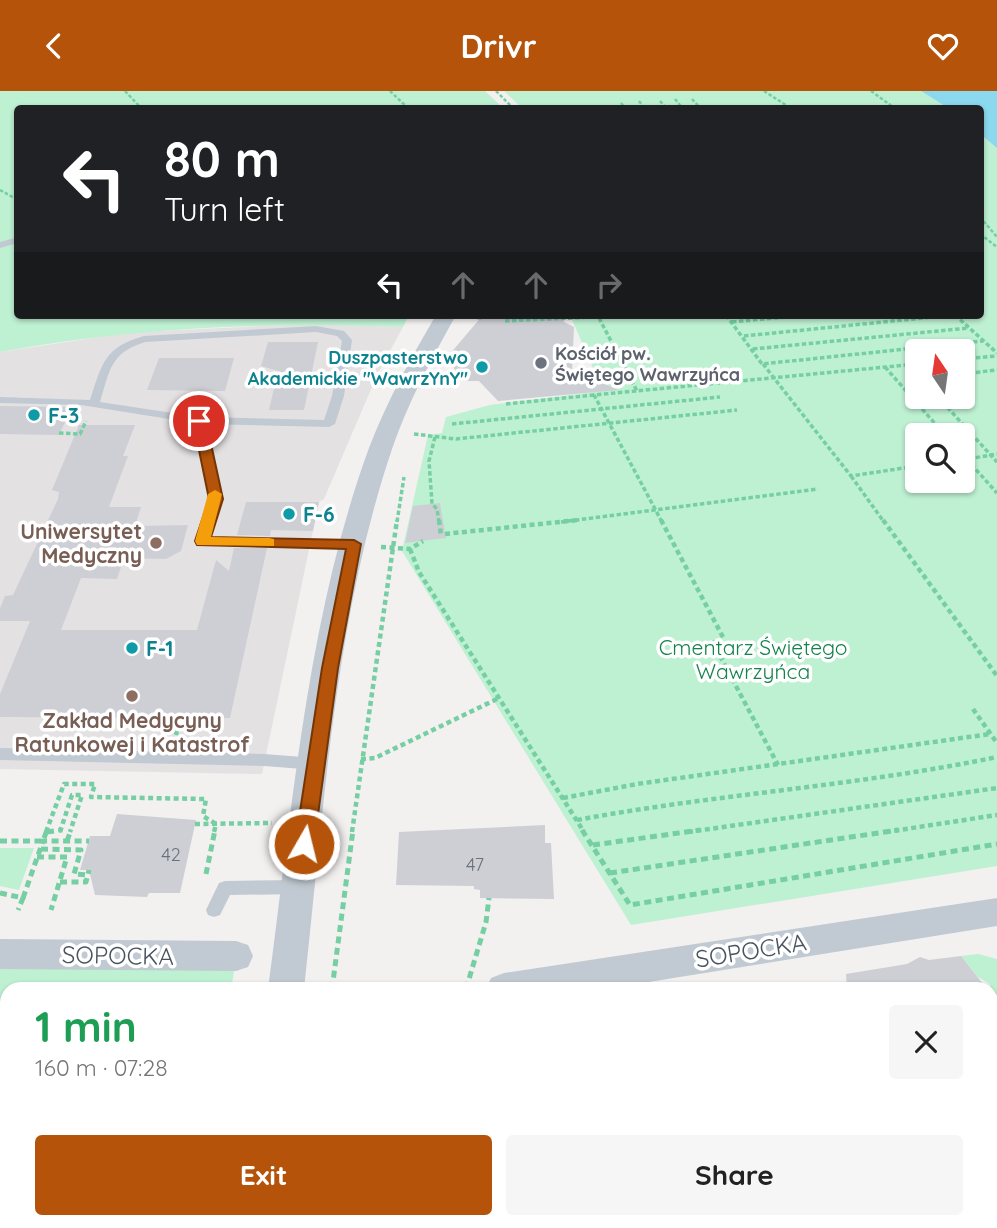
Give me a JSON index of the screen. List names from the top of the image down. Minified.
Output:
{"streets":{"street":["SOPOCKA"]},"parks":["Cmentarz Świętego Wawrzyńca"],"places":["Kościół pw. Świętego Wawrzyńca","Duszpasterstwo Akademickie \"WawrzYnY\"","F-3","F-6","Uniwersytet Medyczny","F-1","Zakład Medycyny Ratunkowej i Katastrof"],"house_numbers":["42","47"],"north":"top","page":{"header":"Drivr","turn":["80 m","Turn left"],"heading":["1 min","160 m · 07:28"],"buttons":["Exit","Share"]}}
